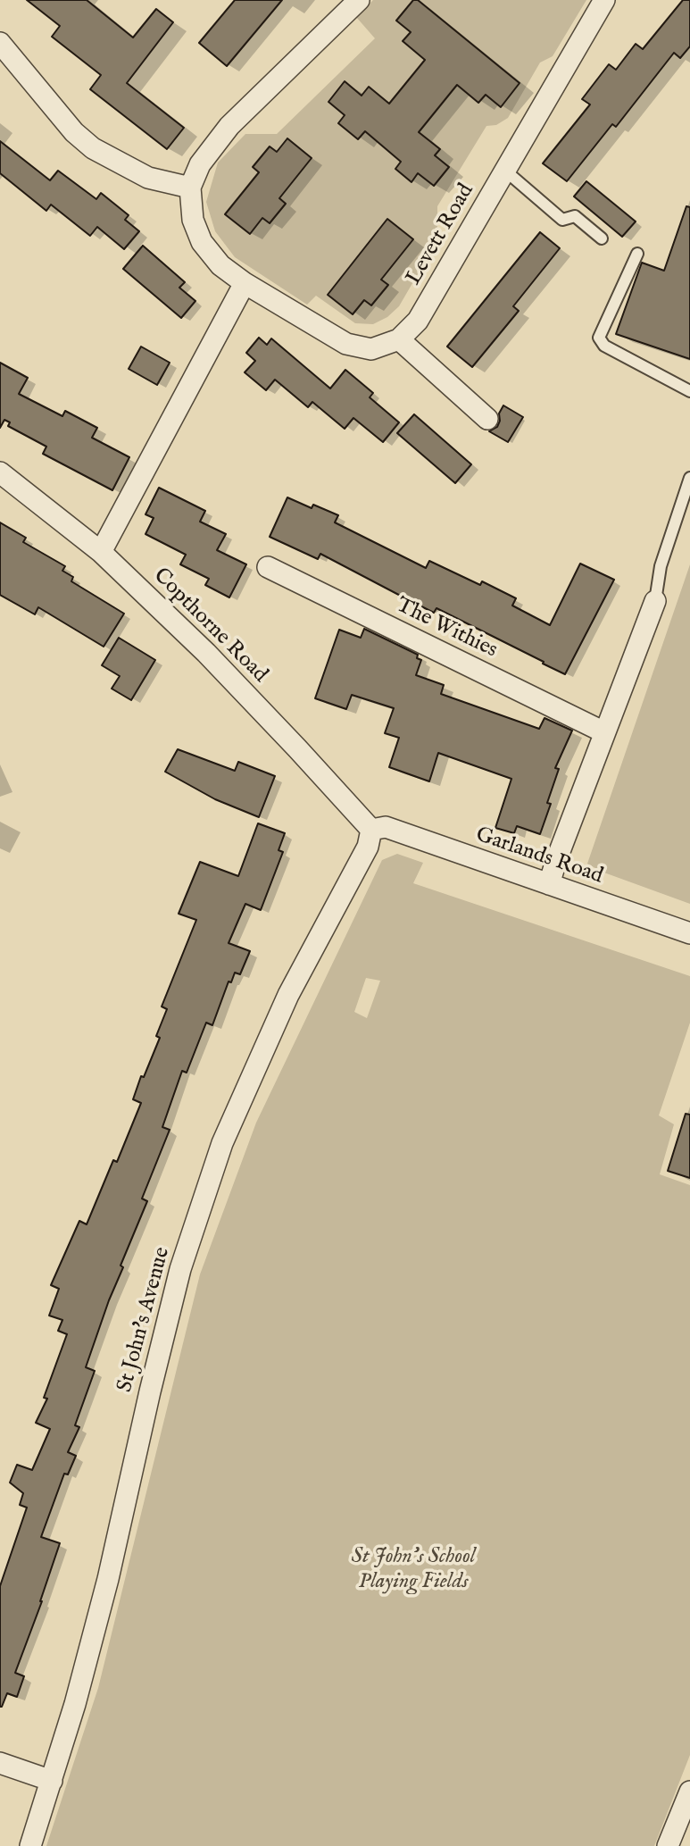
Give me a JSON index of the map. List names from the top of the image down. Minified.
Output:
{"streets":{"street":["Levett Road","Copthorne Road","The Withies","Garlands Road","St John's Avenue"]},"crossings":[["Copthorne Road","Garlands Road"],["Copthorne Road","St John's Avenue"],["Garlands Road","St John's Avenue"]],"parks":["St John's School Playing Fields"]}
